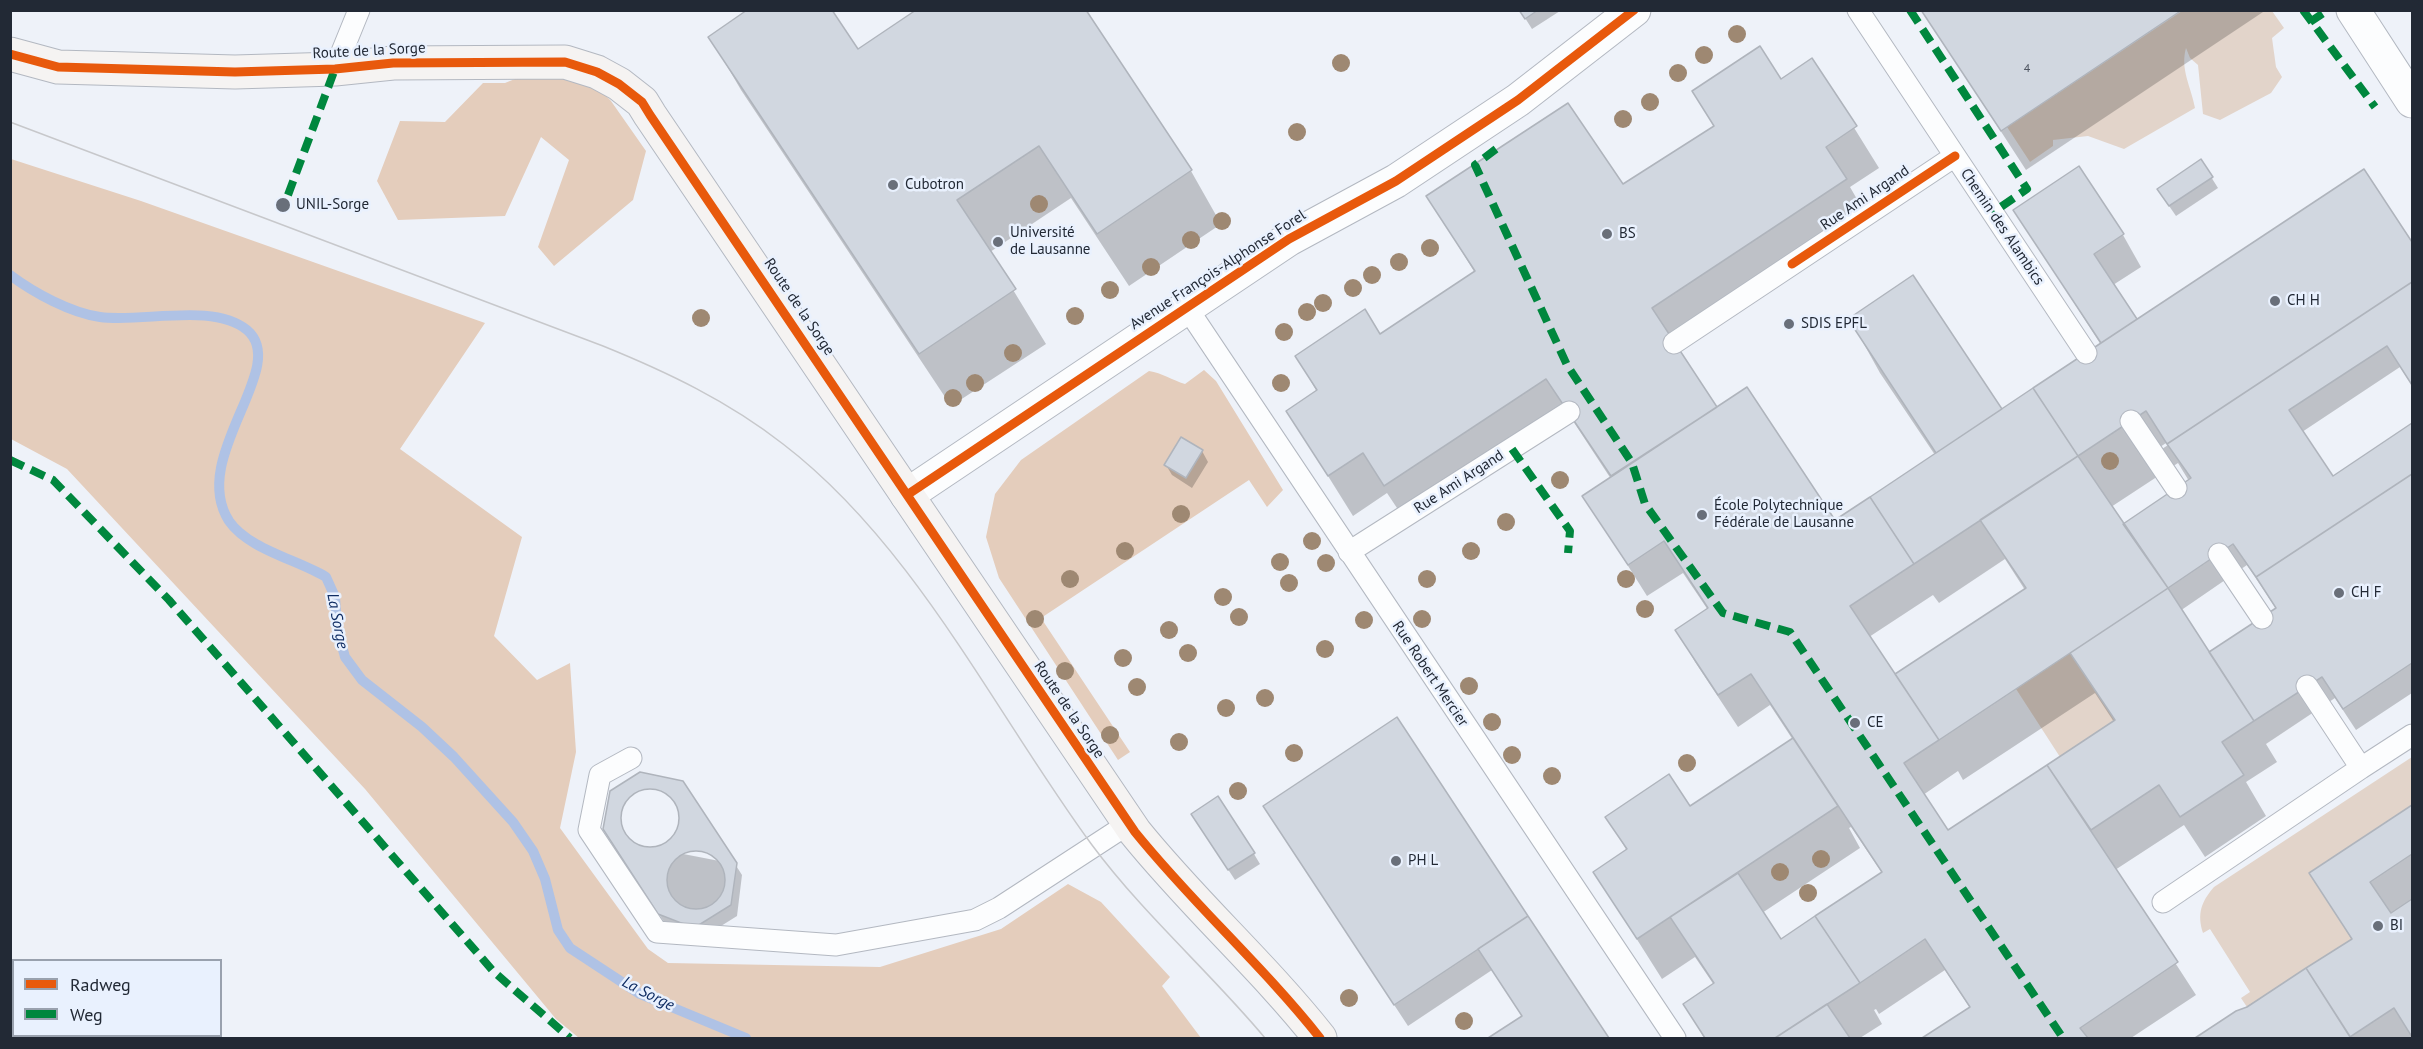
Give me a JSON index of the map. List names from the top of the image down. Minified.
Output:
{"streets":{"street":["Route de la Sorge","Avenue François-Alphonse Forel"],"lane":["Rue Ami Argand","Chemin des Alambics","Rue Robert Mercier"]},"crossings":[["Route de la Sorge","Avenue François-Alphonse Forel"],["Rue Ami Argand","Chemin des Alambics"],["Rue Ami Argand","Rue Robert Mercier"],["Avenue François-Alphonse Forel","Rue Robert Mercier"]],"water":["La Sorge"],"places":["Cubotron","UNIL-Sorge","BS","Université de Lausanne","CH H","SDIS EPFL","École Polytechnique Fédérale de Lausanne","CH F","CE","PH L","BI"],"house_numbers":["4"],"legend":["Radweg","Weg"]}
